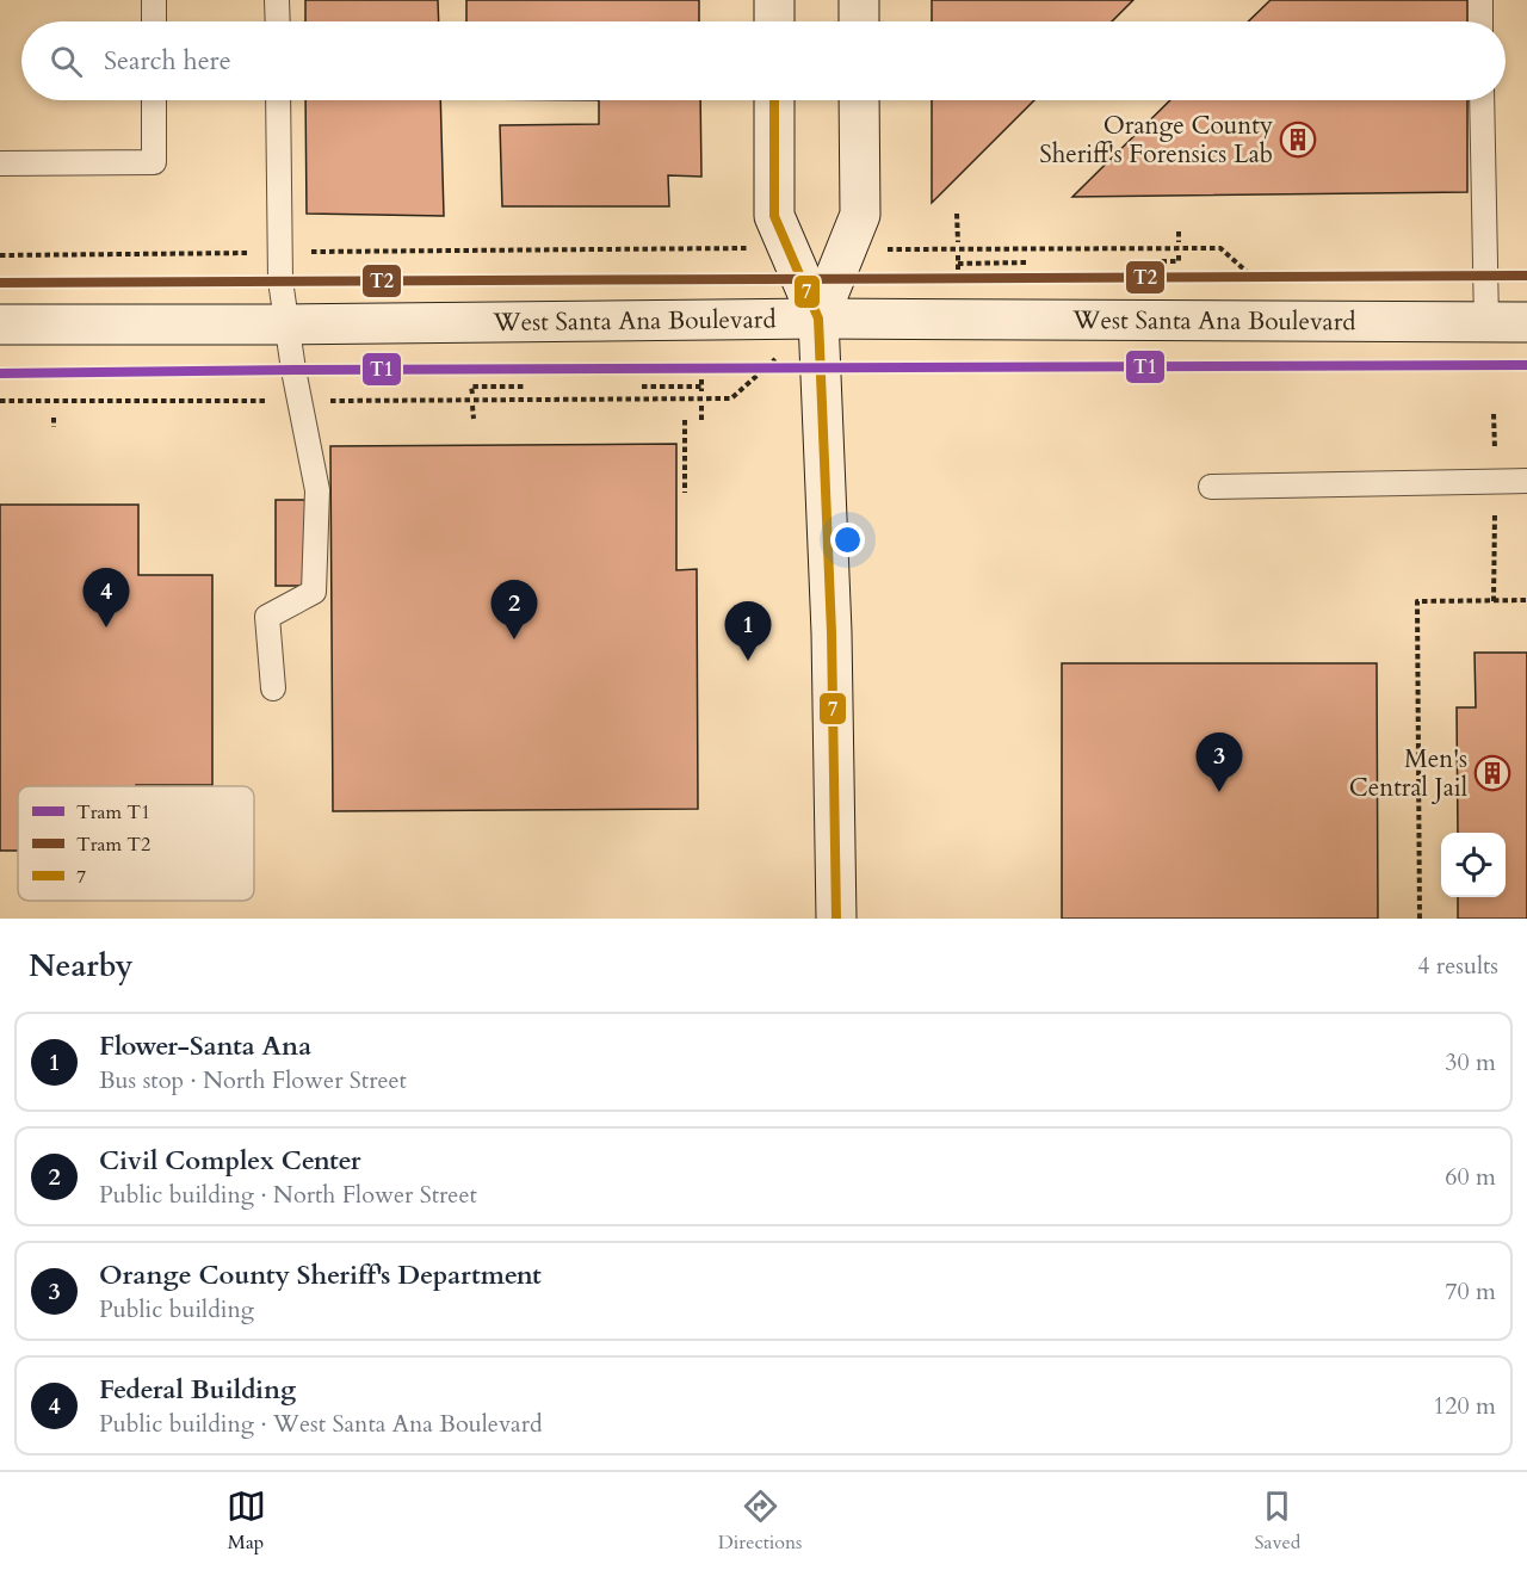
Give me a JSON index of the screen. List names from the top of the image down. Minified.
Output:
{"streets":{"main road":["West Santa Ana Boulevard"]},"places":{"building":["Orange County Sheriff's Forensics Lab","Men's Central Jail"]},"lines":["transit line 7","tram line T2","tram line T1"],"legend":["Tram T1","Tram T2","7"],"page":{"search":"Search here","pins":["4","2","1","3"],"heading":["Nearby","4 results"],"list":[{"mark":"1","name":"Flower-Santa Ana","note":"Bus stop · North Flower Street","value":"30 m"},{"mark":"2","name":"Civil Complex Center","note":"Public building · North Flower Street","value":"60 m"},{"mark":"3","name":"Orange County Sheriff's Department","note":"Public building","value":"70 m"},{"mark":"4","name":"Federal Building","note":"Public building · West Santa Ana Boulevard","value":"120 m"}],"nav":["Map","Directions","Saved"]}}
